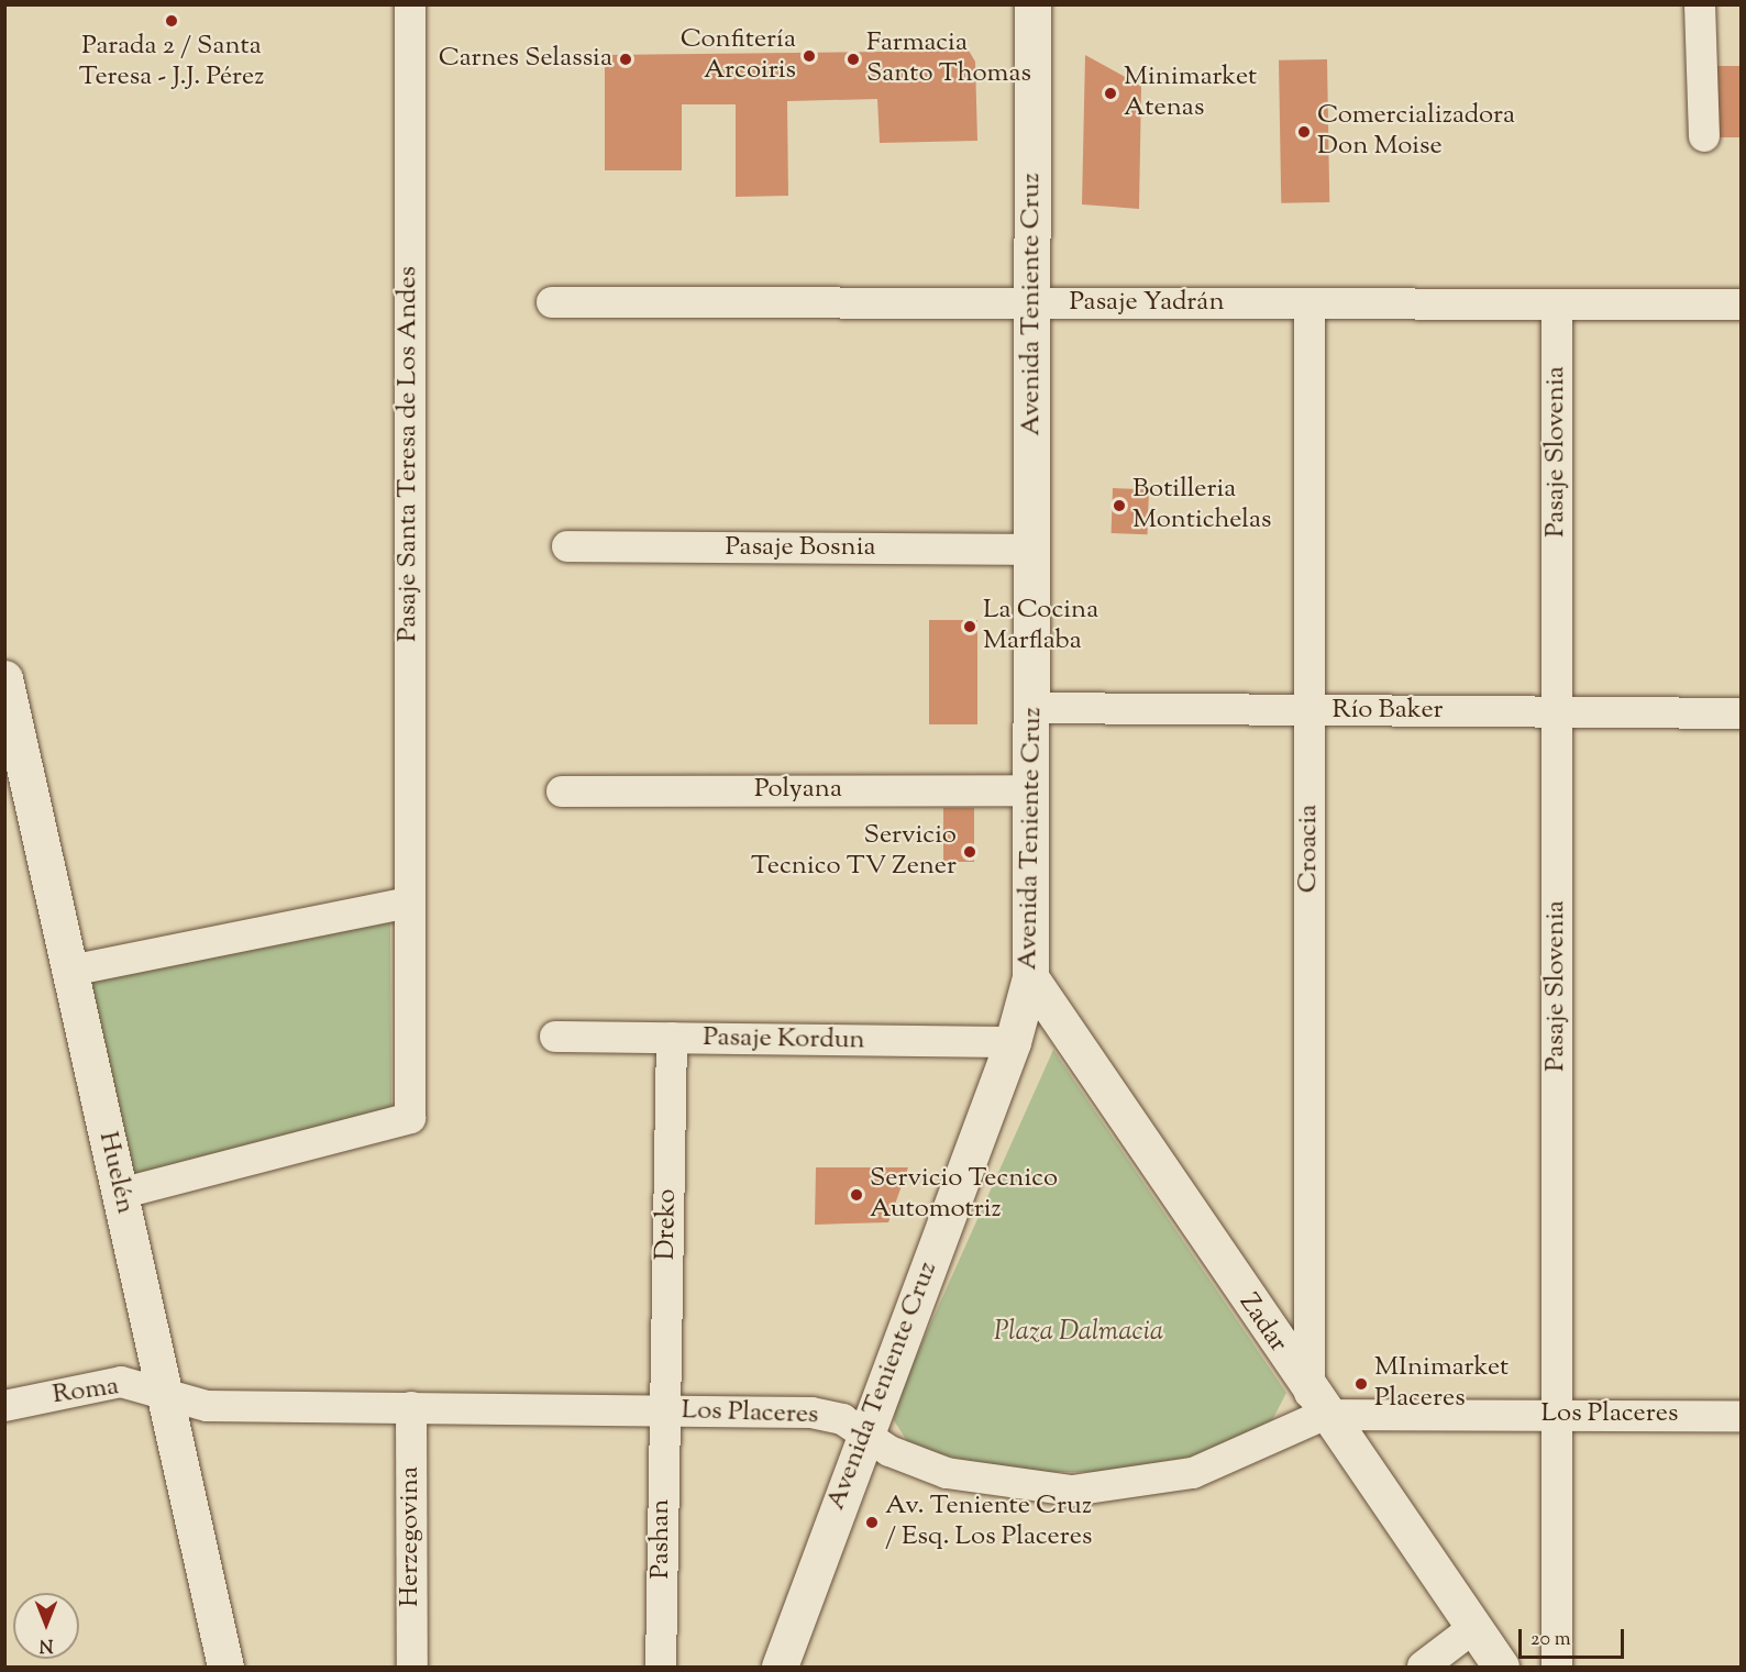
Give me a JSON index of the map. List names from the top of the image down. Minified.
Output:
{"streets":{"main road":["Avenida Teniente Cruz","Huelén","Zadar"],"street":["Pasaje Yadrán","Pasaje Slovenia","Pasaje Santa Teresa de Los Andes","Pasaje Bosnia","Río Baker","Polyana","Croacia","Pasaje Kordun","Dreko","Roma","Los Placeres","Herzegovina","Pashan"]},"crossings":[["Pasaje Yadrán","Avenida Teniente Cruz"],["Pasaje Yadrán","Pasaje Slovenia"],["Pasaje Yadrán","Croacia"],["Avenida Teniente Cruz","Pasaje Bosnia"],["Avenida Teniente Cruz","Río Baker"],["Avenida Teniente Cruz","Polyana"],["Avenida Teniente Cruz","Pasaje Kordun"],["Avenida Teniente Cruz","Zadar"],["Avenida Teniente Cruz","Los Placeres"],["Pasaje Slovenia","Río Baker"],["Pasaje Slovenia","Los Placeres"],["Pasaje Santa Teresa de Los Andes","Huelén"],["Río Baker","Croacia"],["Croacia","Zadar"],["Croacia","Los Placeres"],["Pasaje Kordun","Dreko"],["Huelén","Roma"],["Huelén","Los Placeres"],["Dreko","Los Placeres"],["Dreko","Pashan"],["Zadar","Los Placeres"],["Roma","Los Placeres"],["Los Placeres","Herzegovina"],["Los Placeres","Pashan"]],"parks":["Plaza Dalmacia"],"places":["Parada 2 / Santa Teresa - J.J. Pérez","Confitería Arcoiris","Carnes Selassia","Farmacia Santo Thomas","Minimarket Atenas","Comercializadora Don Moise","Botilleria Montichelas","La Cocina Marflaba","Servicio Tecnico TV Zener","Servicio Tecnico Automotriz","MInimarket Placeres","Av. Teniente Cruz / Esq. Los Placeres"],"scale_bar":"20 m","north":"bottom"}
